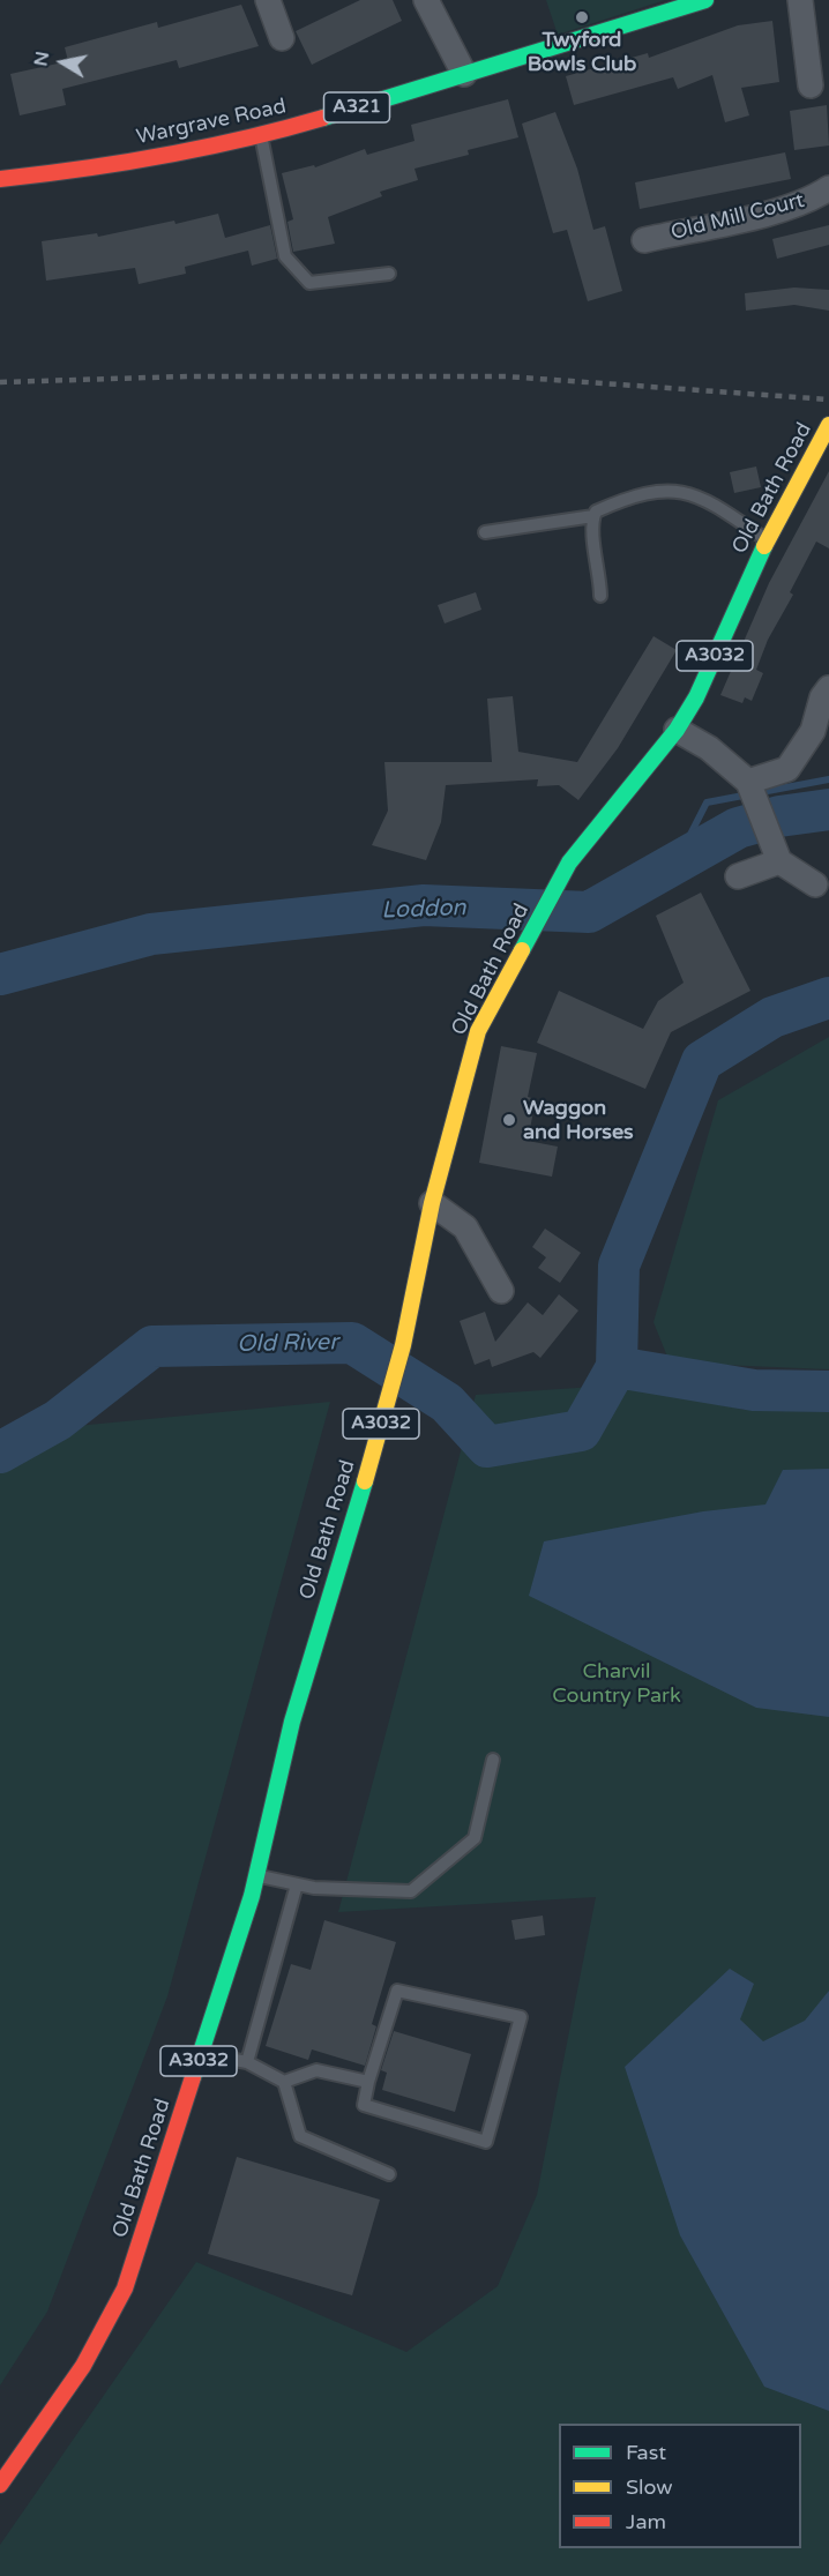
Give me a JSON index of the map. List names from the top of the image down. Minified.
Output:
{"streets":{"main road":["A321","Wargrave Road","Old Bath Road","A3032"],"street":["Old Mill Court"]},"water":["Loddon","Old River"],"parks":["Charvil Country Park"],"places":["Twyford Bowls Club","Waggon and Horses"],"legend":["Fast","Slow","Jam"],"north":"left"}
